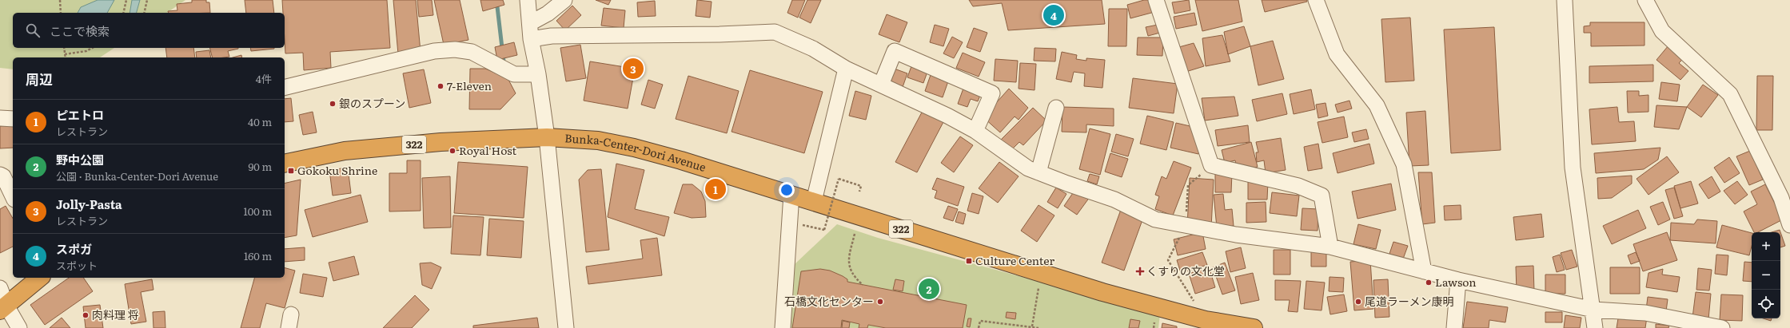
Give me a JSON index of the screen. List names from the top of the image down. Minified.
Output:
{"streets":{"highway":["322","Bunka-Center-Dori Avenue"]},"places":{"other":["7-Eleven","銀のスプーン","Royal Host","Lawson","石橋文化センター","尾道ラーメン康明","肉料理 将"],"transit":["Gokoku Shrine","Culture Center"],"health":["くすりの文化堂"]},"page":{"pins":["4","3","1","2"],"search":"ここで検索","heading":["周辺","4件"],"list":[{"mark":"1","name":"ピエトロ","note":"レストラン","value":"40 m"},{"mark":"2","name":"野中公園","note":"公園 · Bunka-Center-Dori Avenue","value":"90 m"},{"mark":"3","name":"Jolly-Pasta","note":"レストラン","value":"100 m"},{"mark":"4","name":"スポガ","note":"スポット","value":"160 m"}],"map_buttons":["+","−"]}}
